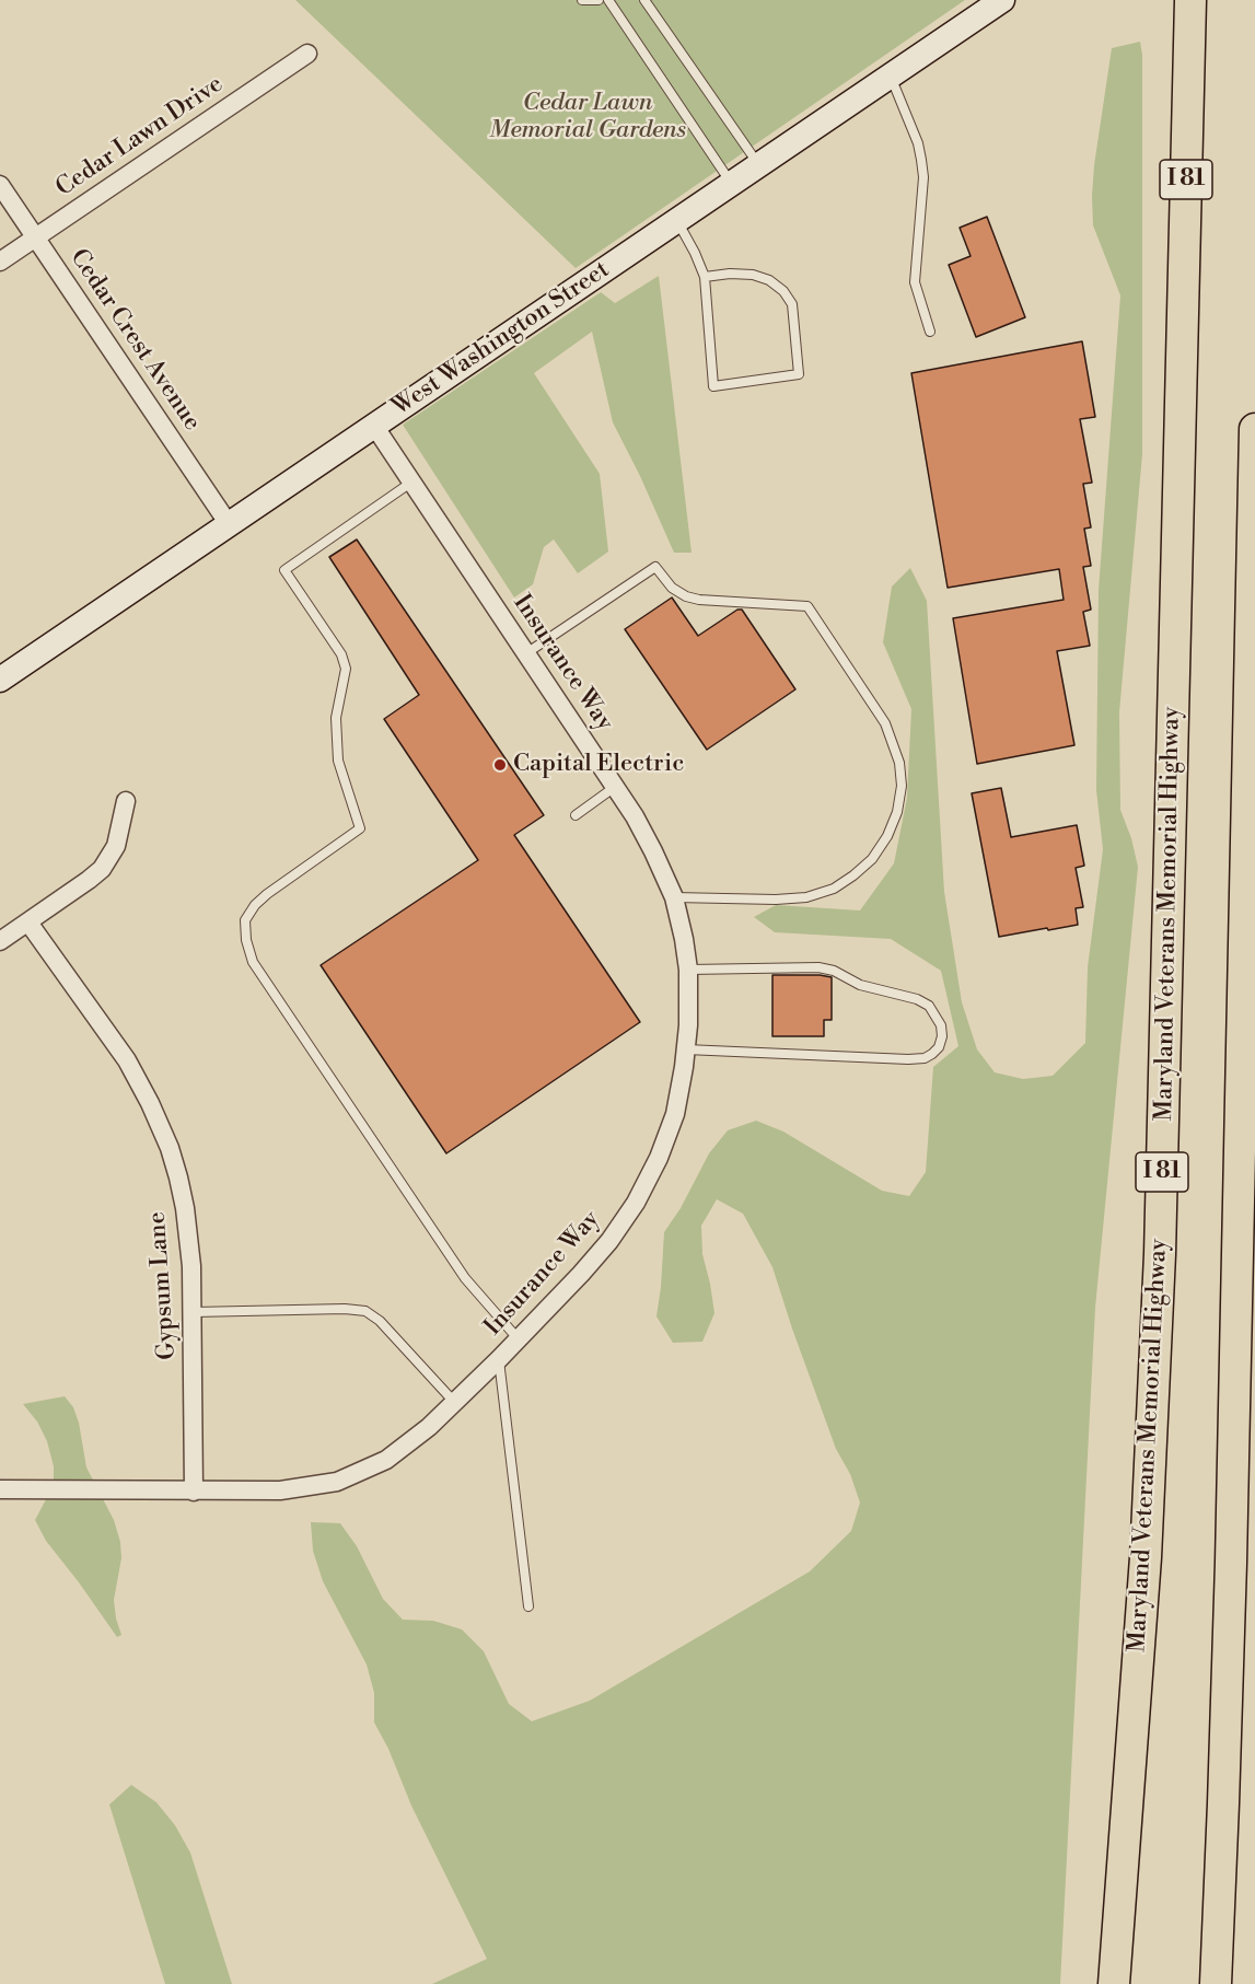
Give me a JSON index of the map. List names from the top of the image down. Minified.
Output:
{"streets":{"highway":["I 81","Maryland Veterans Memorial Highway"],"main road":["West Washington Street"],"street":["Cedar Lawn Drive","Cedar Crest Avenue","Insurance Way","Gypsum Lane"]},"crossings":[["Cedar Lawn Drive","Cedar Crest Avenue"],["West Washington Street","Cedar Crest Avenue"],["West Washington Street","Insurance Way"],["Insurance Way","Gypsum Lane"]],"parks":["Cedar Lawn Memorial Gardens"],"places":["Capital Electric"]}
